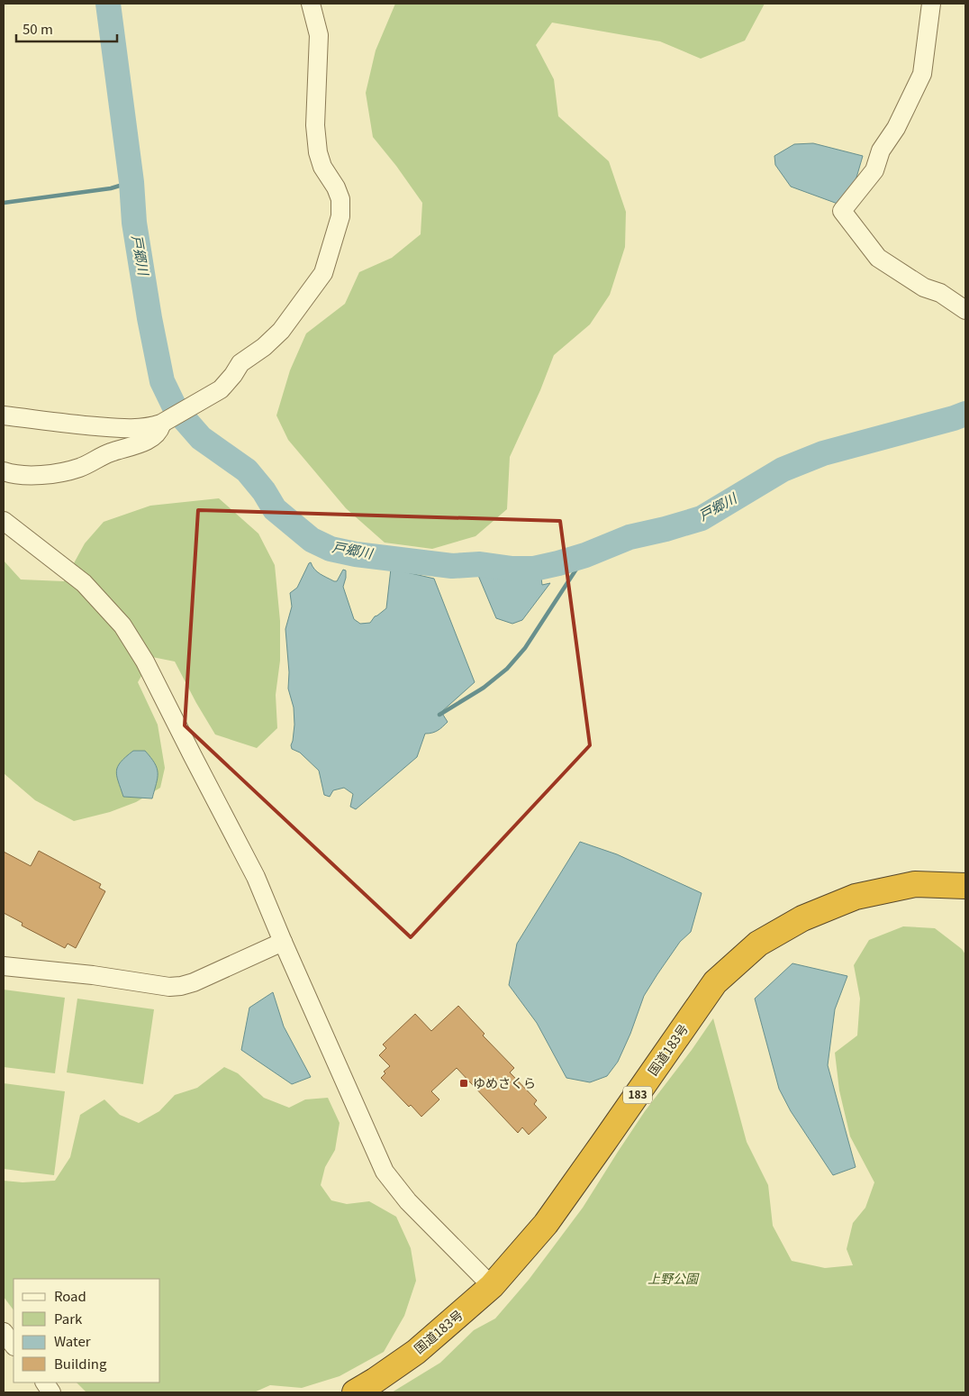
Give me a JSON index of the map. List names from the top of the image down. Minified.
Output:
{"streets":{"highway":["国道183号","183"]},"water":["戸郷川"],"parks":["上野公園"],"places":{"transit":["ゆめさくら"]},"legend":["Road","Park","Water","Building"],"scale_bar":"50 m"}
